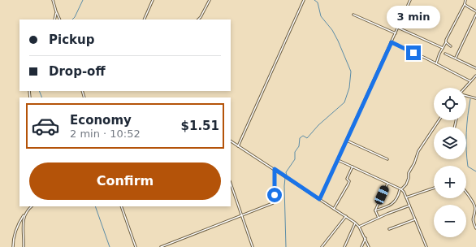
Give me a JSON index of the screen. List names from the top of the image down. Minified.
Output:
{"page":{"bubble":"3 min","banner":["Pickup","Drop-off"],"map_buttons":["+","−"],"list":[{"name":"Economy","note":"2 min · 10:52","value":"$1.51"}],"buttons":"Confirm"}}
